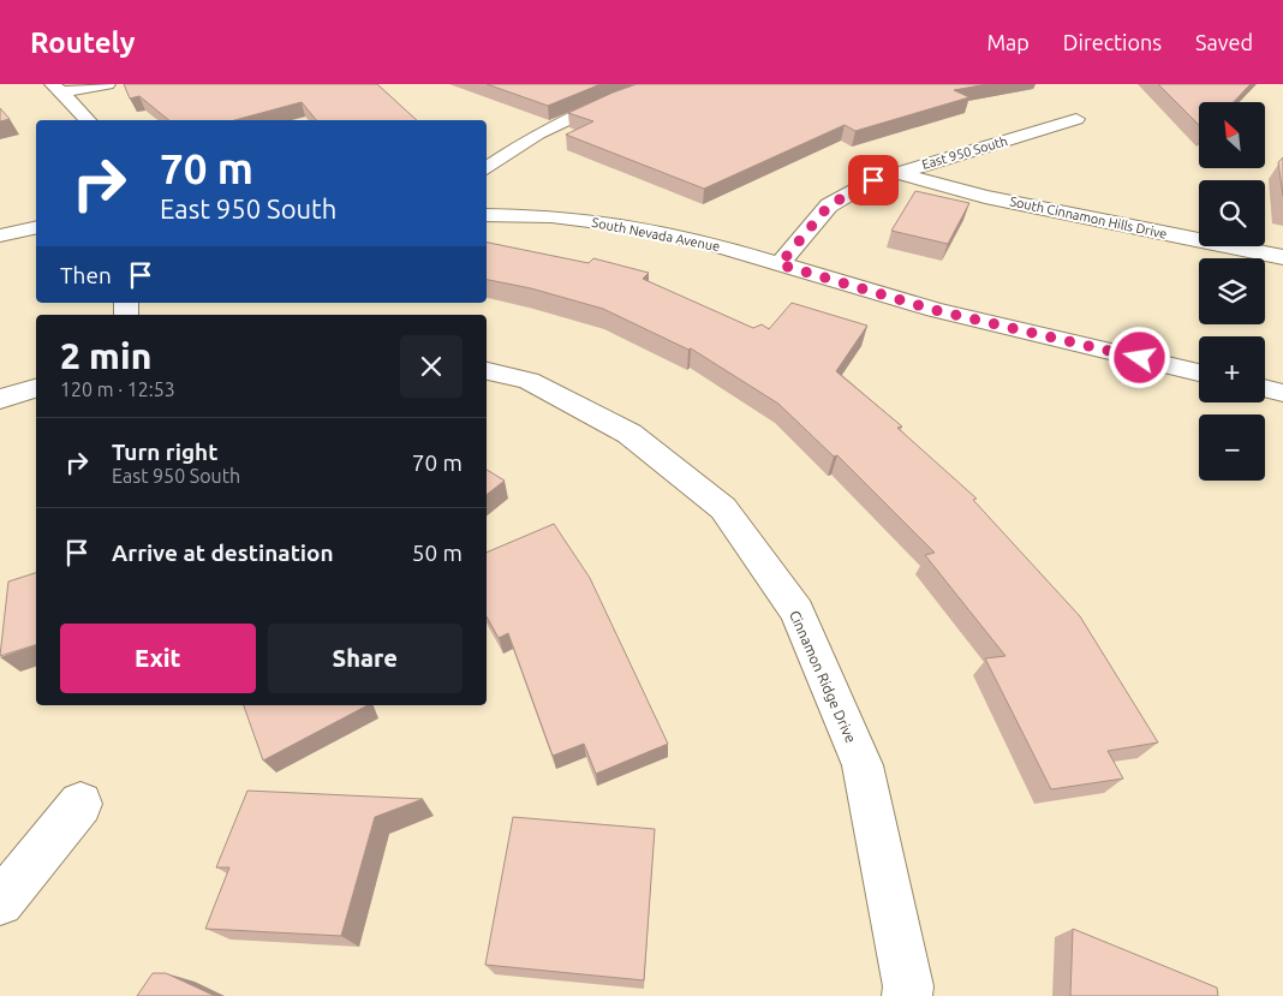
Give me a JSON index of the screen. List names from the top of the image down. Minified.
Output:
{"streets":{"street":["East 950 South","South Cinnamon Hills Drive","South Nevada Avenue","Cinnamon Ridge Drive"]},"crossings":[["East 950 South","South Cinnamon Hills Drive"],["East 950 South","South Nevada Avenue"]],"north":"top left","page":{"header":"Routely","nav":["Map","Directions","Saved"],"map_buttons":["+","−"],"turn":["70 m","East 950 South"],"then":"Then","heading":["2 min","120 m · 12:53"],"list":[{"name":"Turn right","note":"East 950 South","value":"70 m"},{"name":"Arrive at destination","value":"50 m"}],"buttons":["Exit","Share"]}}
